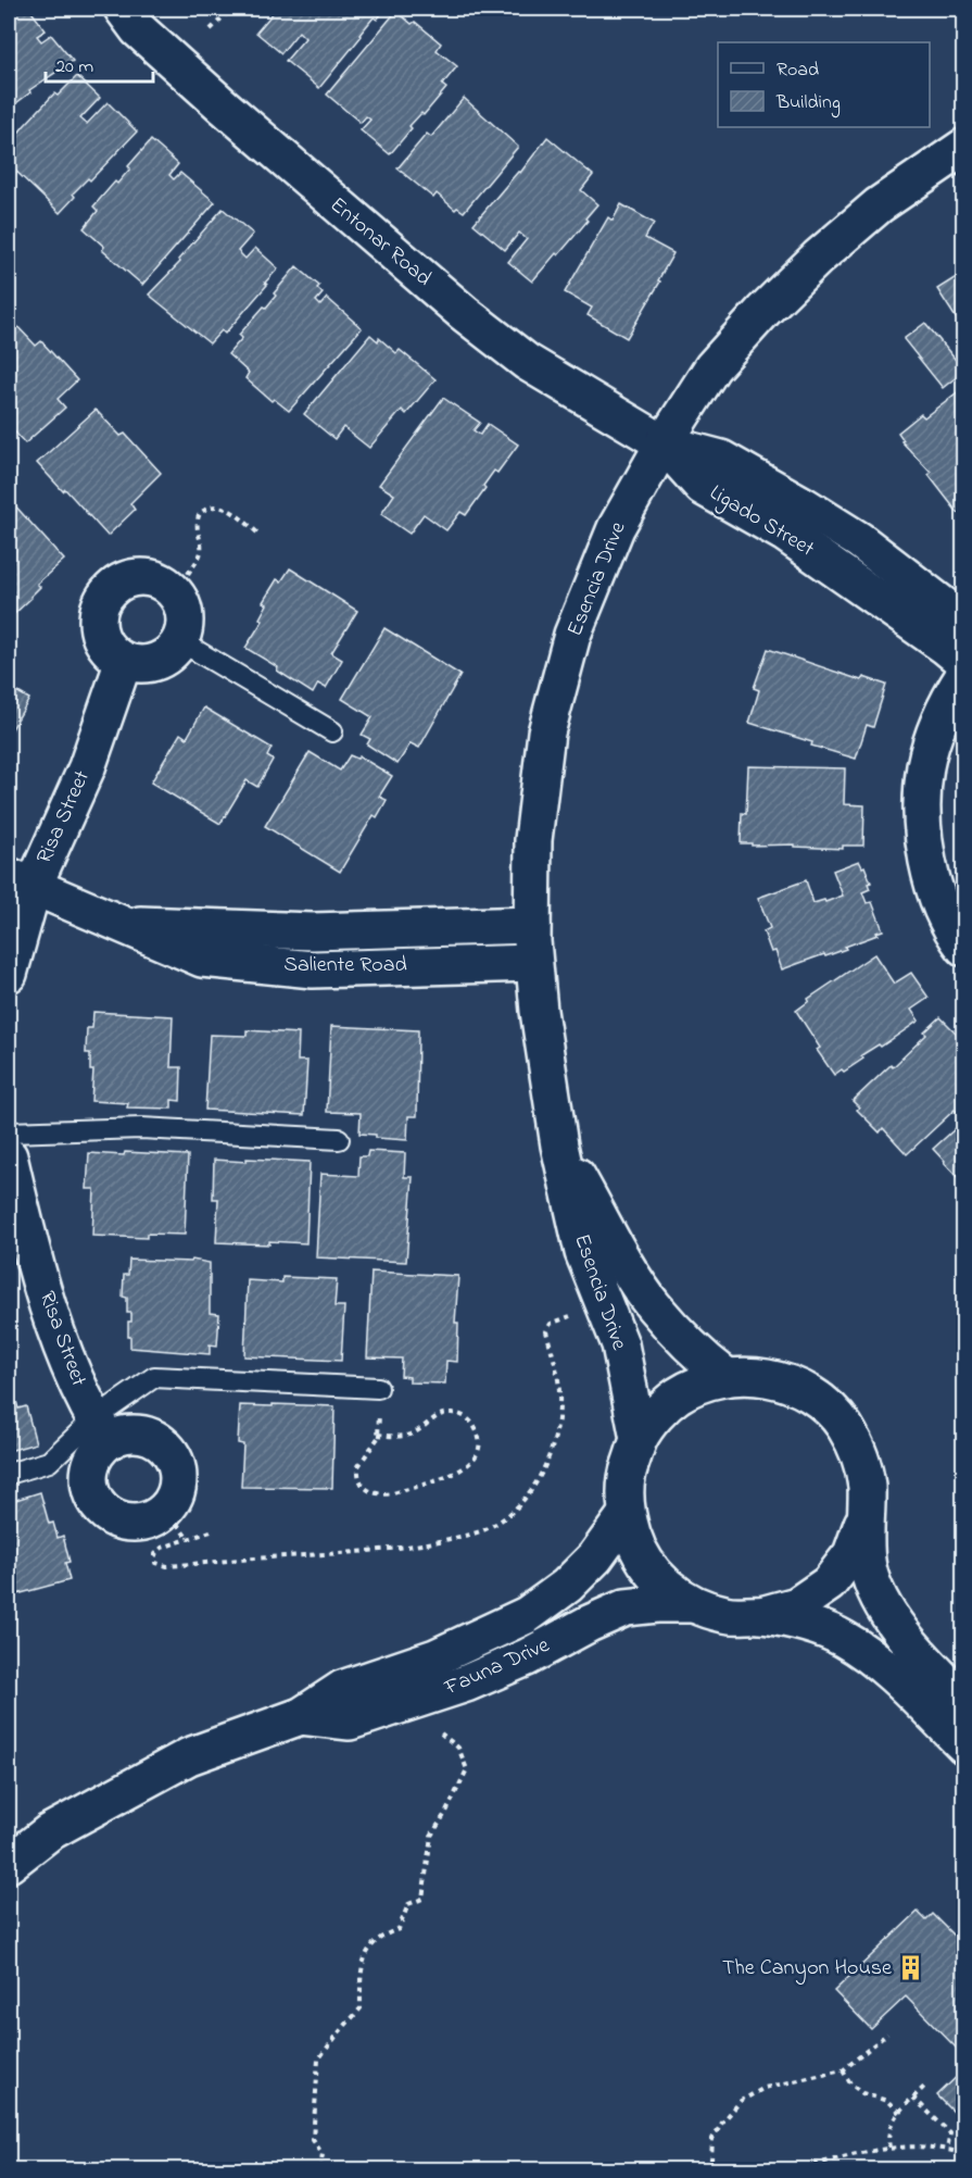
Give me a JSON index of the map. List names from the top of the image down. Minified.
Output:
{"streets":{"street":["Entonar Road","Ligado Street","Esencia Drive","Risa Street","Saliente Road","Fauna Drive"]},"crossings":[["Entonar Road","Ligado Street"],["Entonar Road","Esencia Drive"],["Ligado Street","Esencia Drive"],["Esencia Drive","Saliente Road"],["Esencia Drive","Fauna Drive"],["Risa Street","Saliente Road"]],"places":{"building":["The Canyon House"]},"legend":["Road","Building"],"scale_bar":"20 m"}
